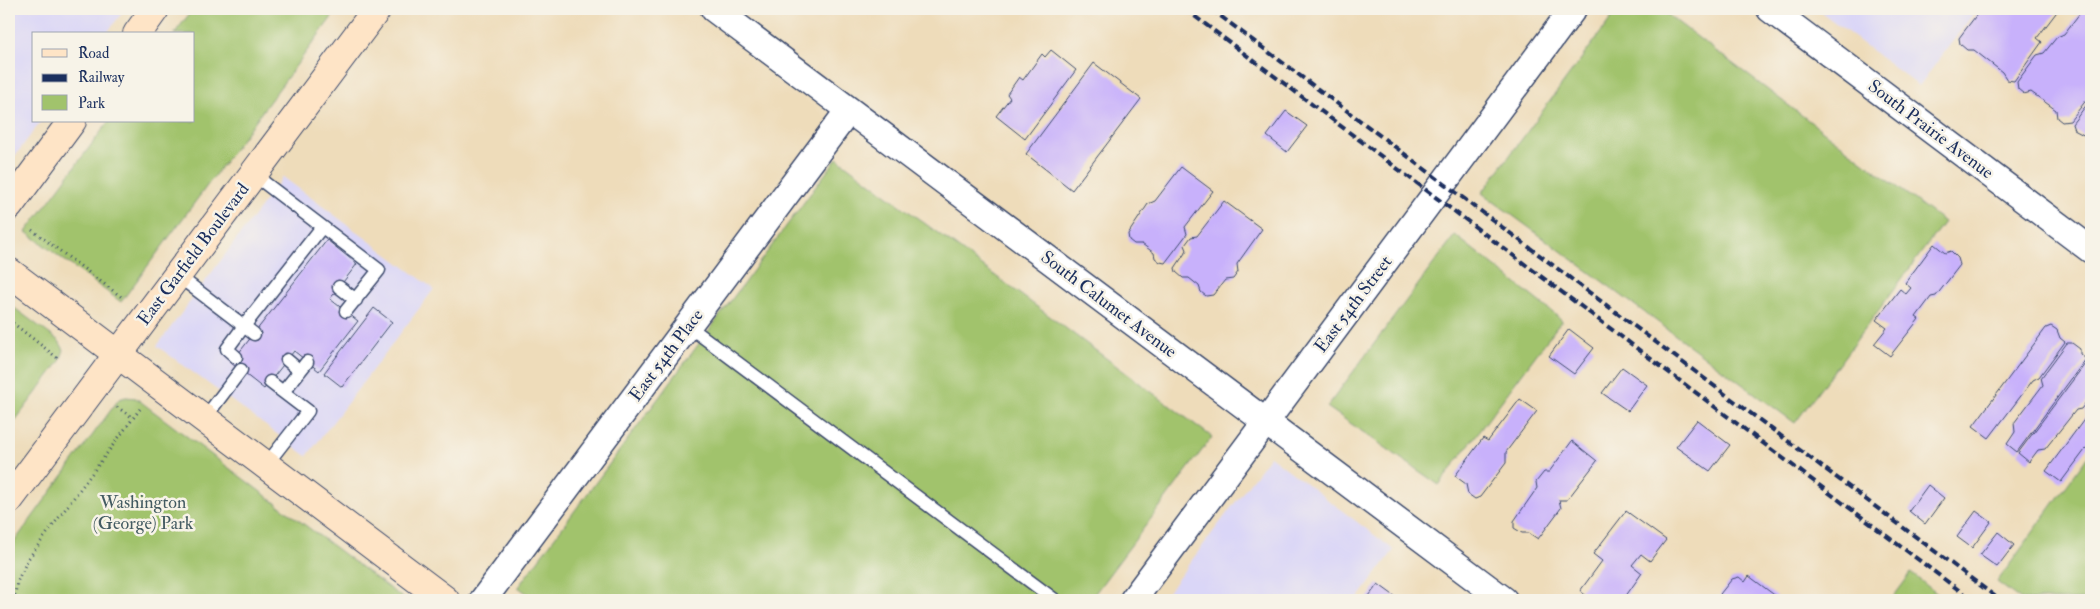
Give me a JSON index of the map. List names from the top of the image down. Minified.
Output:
{"streets":{"street":["South Prairie Avenue","East Garfield Boulevard","South Calumet Avenue","East 54th Street","East 54th Place"]},"crossings":[["South Calumet Avenue","East 54th Street"],["South Calumet Avenue","East 54th Place"]],"parks":["Washington (George) Park"],"legend":["Road","Railway","Park"]}
